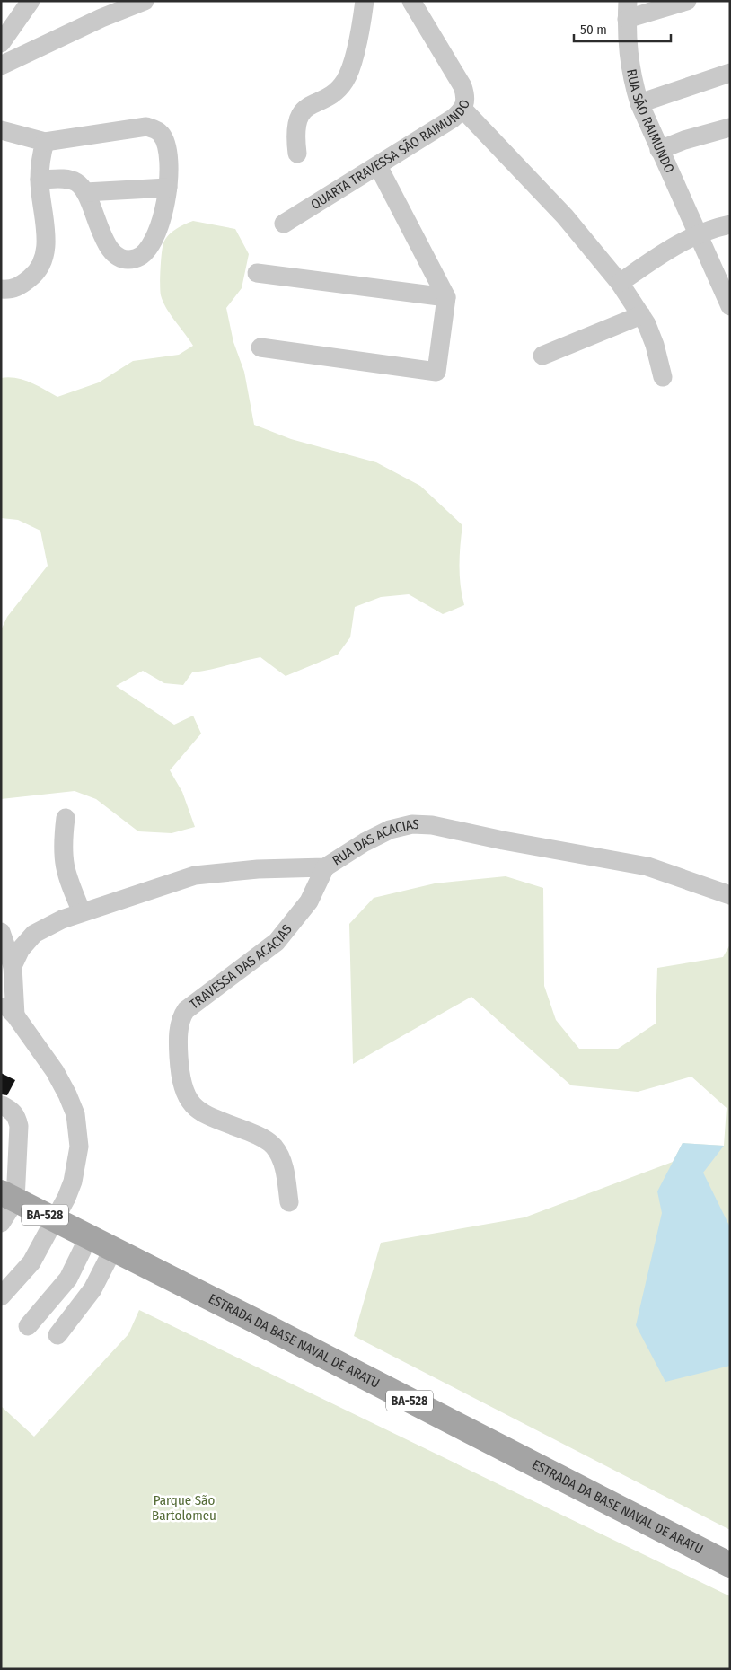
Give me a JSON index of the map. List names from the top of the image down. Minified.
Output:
{"streets":{"main road":["BA-528","ESTRADA DA BASE NAVAL DE ARATU"],"street":["RUA SÃO RAIMUNDO","QUARTA TRAVESSA SÃO RAIMUNDO","RUA DAS ACACIAS","TRAVESSA DAS ACACIAS"]},"crossings":[["RUA DAS ACACIAS","TRAVESSA DAS ACACIAS"]],"parks":["Parque São Bartolomeu"],"scale_bar":"50 m"}
